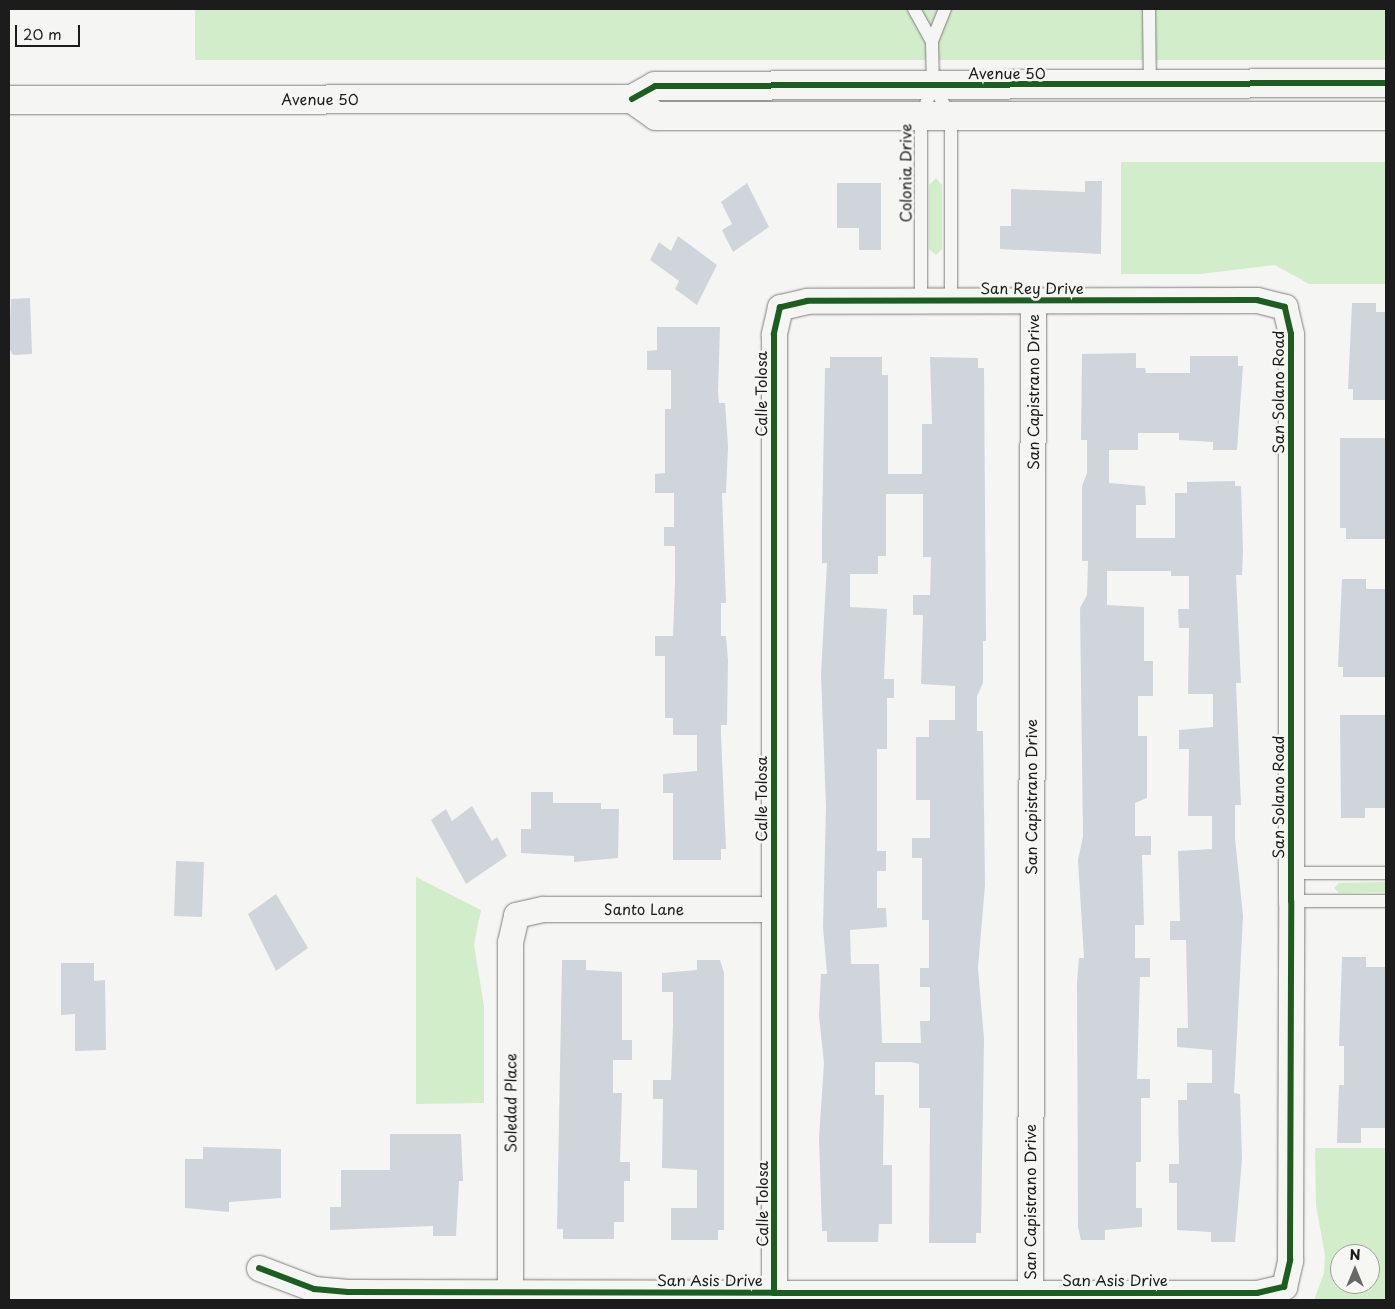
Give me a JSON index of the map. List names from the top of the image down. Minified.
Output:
{"streets":{"main road":["Avenue 50"],"street":["San Rey Drive","San Capistrano Drive","San Solano Road","Calle Tolosa","Santo Lane","Soledad Place","San Asis Drive"],"lane":["Colonia Drive"]},"crossings":[["Avenue 50","Colonia Drive"],["Colonia Drive","San Rey Drive"],["San Rey Drive","San Capistrano Drive"],["San Rey Drive","San Solano Road"],["San Rey Drive","Calle Tolosa"],["San Capistrano Drive","San Asis Drive"],["San Solano Road","San Asis Drive"],["Calle Tolosa","Santo Lane"],["Calle Tolosa","San Asis Drive"],["Santo Lane","Soledad Place"],["Soledad Place","San Asis Drive"]],"scale_bar":"20 m","north":"top"}
